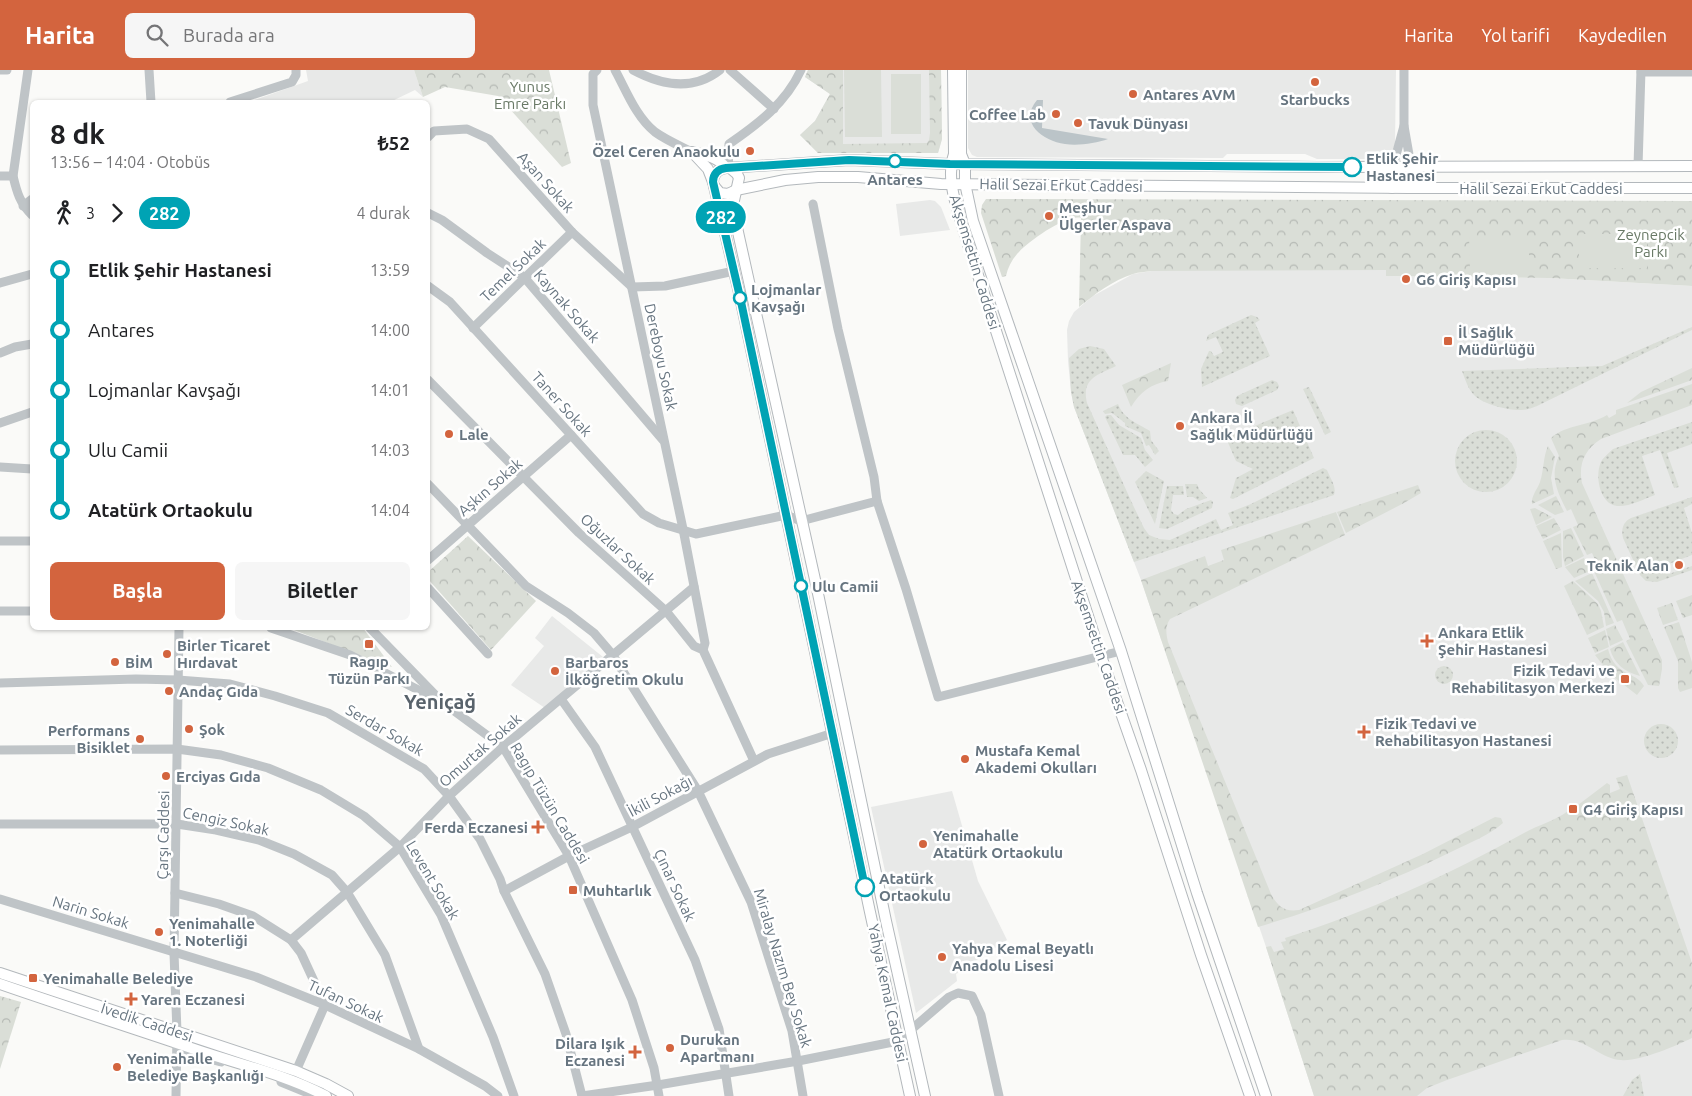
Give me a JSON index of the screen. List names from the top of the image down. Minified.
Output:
{"streets":{"main road":["Halil Sezai Erkut Caddesi","Akşemsettin Caddesi","Yahya Kemal Caddesi","İvedik Caddesi"],"street":["Aşan Sokak","Temel Sokak","Kaynak Sokak","Dereboyu Sokak","Taner Sokak","Aşkın Sokak","Oğuzlar Sokak","Serdar Sokak","Omurtak Sokak","İkili Sokağı","Ragıp Tüzün Caddesi","Cengiz Sokak","Çarşı Caddesi","Levent Sokak","Çınar Sokak","Narin Sokak","Miralay Nazım Bey Sokak","Tufan Sokak"]},"crossings":[["Aşan Sokak","Temel Sokak"],["Aşan Sokak","Dereboyu Sokak"],["Halil Sezai Erkut Caddesi","Akşemsettin Caddesi"],["Temel Sokak","Kaynak Sokak"],["Temel Sokak","Taner Sokak"],["Kaynak Sokak","Dereboyu Sokak"],["Dereboyu Sokak","Taner Sokak"],["Dereboyu Sokak","Oğuzlar Sokak"],["Dereboyu Sokak","Omurtak Sokak"],["Taner Sokak","Aşkın Sokak"],["Taner Sokak","Yahya Kemal Caddesi"],["Aşkın Sokak","Oğuzlar Sokak"],["Aşkın Sokak","Miralay Nazım Bey Sokak"],["Oğuzlar Sokak","Omurtak Sokak"],["Oğuzlar Sokak","İkili Sokağı"],["Serdar Sokak","Omurtak Sokak"],["Serdar Sokak","İkili Sokağı"],["Serdar Sokak","Çarşı Caddesi"],["Omurtak Sokak","Ragıp Tüzün Caddesi"],["Omurtak Sokak","Cengiz Sokak"],["Omurtak Sokak","Levent Sokak"],["Omurtak Sokak","Çınar Sokak"],["Omurtak Sokak","Miralay Nazım Bey Sokak"],["İkili Sokağı","Ragıp Tüzün Caddesi"],["İkili Sokağı","Çınar Sokak"],["İkili Sokağı","Miralay Nazım Bey Sokak"],["İkili Sokağı","Yahya Kemal Caddesi"],["Cengiz Sokak","Çarşı Caddesi"],["Cengiz Sokak","Tufan Sokak"],["Çarşı Caddesi","Levent Sokak"],["Çarşı Caddesi","Narin Sokak"],["Çarşı Caddesi","Tufan Sokak"],["Çarşı Caddesi","İvedik Caddesi"],["Narin Sokak","Tufan Sokak"]],"districts":["Yeniçağ"],"parks":["Yunus Emre Parkı","Zeynepcik Parkı"],"places":{"other":["Starbucks","Antares AVM","Coffee Lab","Tavuk Dünyası","Özel Ceren Anaokulu","Antares","Etlik Şehir Hastanesi","Meşhur Ülgerler Aspava","G6 Giriş Kapısı","Lojmanlar Kavşağı","Ankara İl Sağlık Müdürlüğü","Lale","Teknik Alan","Ulu Camii","Birler Ticaret Hırdavat","BİM","Barbaros İlköğretim Okulu","Andaç Gıda","Şok","Performans Bisiklet","Mustafa Kemal Akademi Okulları","Erciyas Gıda","Yenimahalle Atatürk Ortaokulu","Atatürk Ortaokulu","Yenimahalle 1. Noterliği","Yahya Kemal Beyatlı Anadolu Lisesi","Durukan Apartmanı","Yenimahalle Belediye Başkanlığı"],"transit":["İl Sağlık Müdürlüğü","Ragıp Tüzün Parkı","Fizik Tedavi ve Rehabilitasyon Merkezi","G4 Giriş Kapısı","Muhtarlık","Yenimahalle Belediye"],"health":["Ankara Etlik Şehir Hastanesi","Fizik Tedavi ve Rehabilitasyon Hastanesi","Ferda Eczanesi","Yaren Eczanesi","Dilara Işık Eczanesi"]},"lines":["bus line 282"],"page":{"header":"Harita","search":"Burada ara","nav":["Harita","Yol tarifi","Kaydedilen"],"on_map":"282","heading":["8 dk","13:56 – 14:04 · Otobüs","₺52"],"legs":["3","282","4 durak"],"list":[{"name":"Etlik Şehir Hastanesi","value":"13:59"},{"name":"Antares","value":"14:00"},{"name":"Lojmanlar Kavşağı","value":"14:01"},{"name":"Ulu Camii","value":"14:03"},{"name":"Atatürk Ortaokulu","value":"14:04"}],"buttons":["Başla","Biletler"]}}
